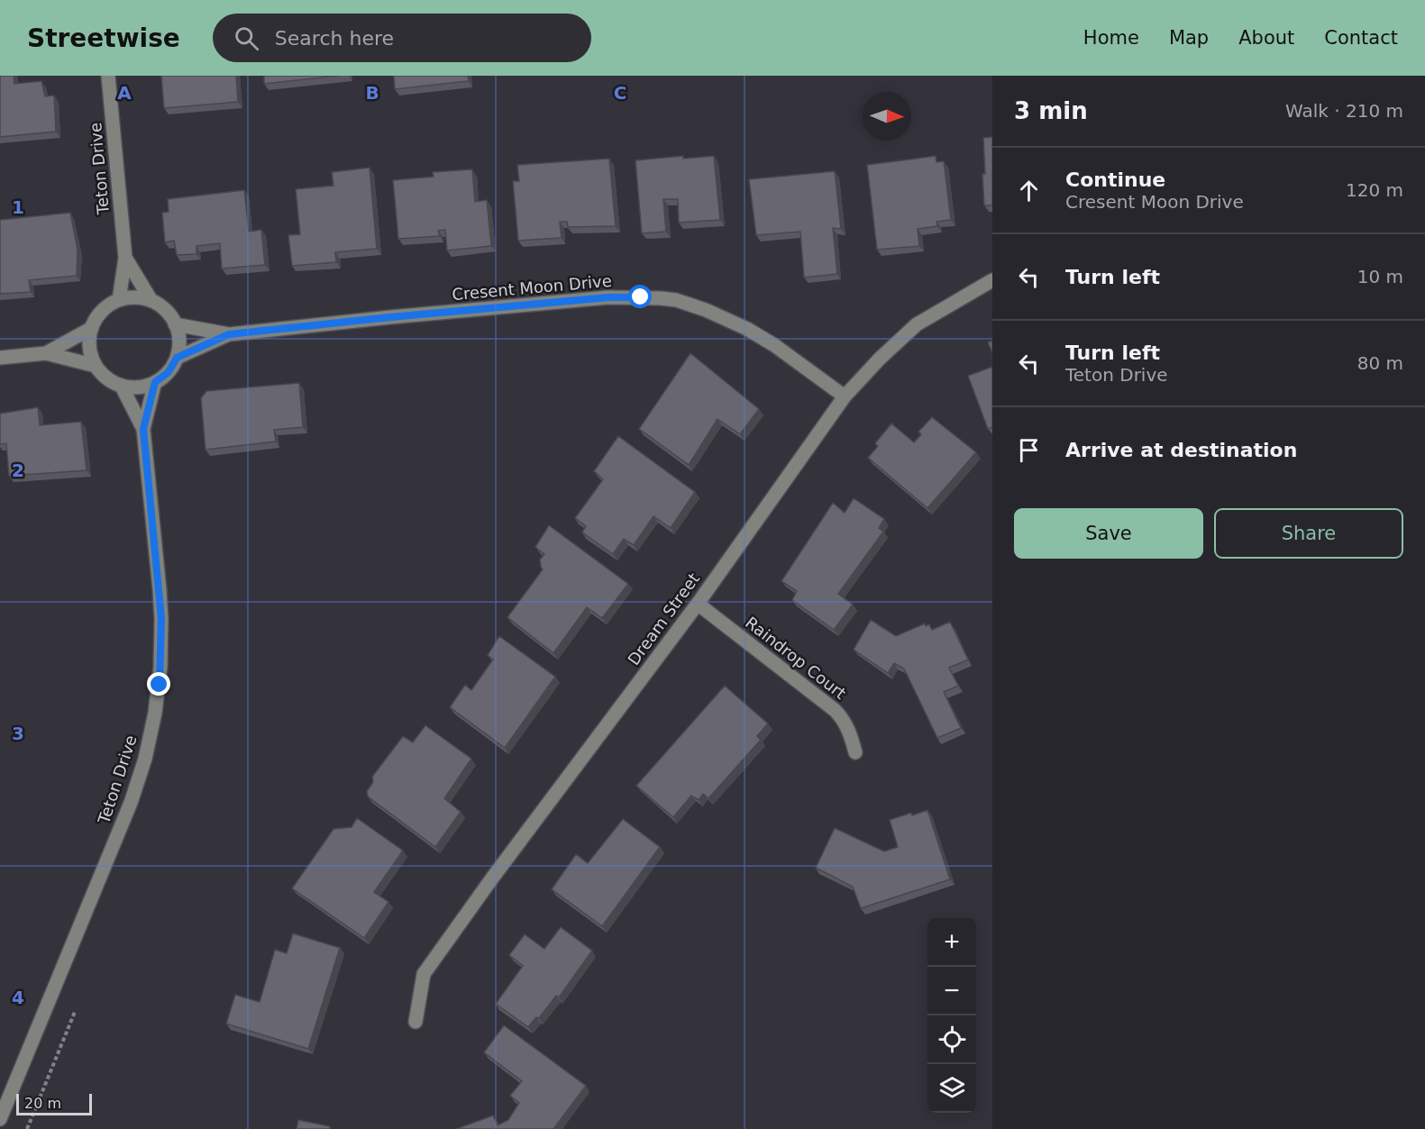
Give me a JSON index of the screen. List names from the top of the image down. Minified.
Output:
{"streets":{"street":["Teton Drive","Cresent Moon Drive","Dream Street","Raindrop Court"]},"crossings":[["Teton Drive","Cresent Moon Drive"],["Cresent Moon Drive","Dream Street"],["Dream Street","Raindrop Court"]],"scale_bar":"20 m","north":"right","page":{"header":"Streetwise","search":"Search here","nav":["Home","Map","About","Contact"],"heading":["3 min","Walk · 210 m"],"list":[["Continue","Cresent Moon Drive","120 m"],["Turn left","10 m"],["Turn left","Teton Drive","80 m"],"Arrive at destination"],"buttons":["Save","Share"],"map_buttons":["+","−"],"scale":"20 m"},"grid":{"columns":["A","B","C"],"rows":["1","2","3","4"]}}
